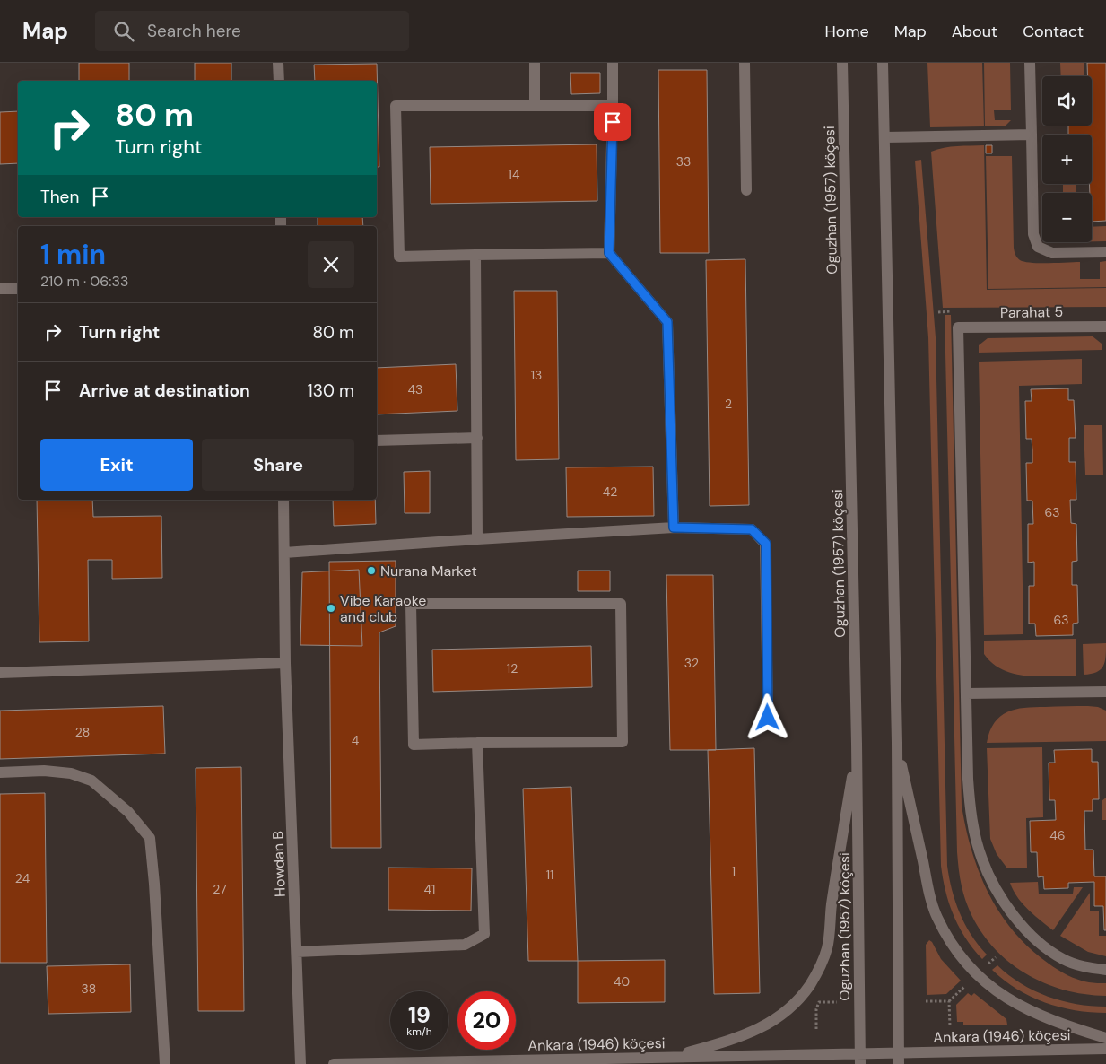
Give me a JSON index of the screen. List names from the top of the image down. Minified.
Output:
{"streets":{"main road":["Oguzhan (1957) köçesi","Parahat 5","Howdan B","Ankara (1946) köçesi"]},"crossings":[["Oguzhan (1957) köçesi","Ankara (1946) köçesi"]],"places":["Nurana Market","Vibe Karaoke and club"],"house_numbers":["33","14","13","43","2","42","63","63","32","12","28","4","46","1","11","24","27","41","40","38"],"page":{"header":"Map","search":"Search here","nav":["Home","Map","About","Contact"],"map_buttons":["+","−"],"turn":["80 m","Turn right"],"then":"Then","heading":["1 min","210 m · 06:33"],"list":[{"name":"Turn right","value":"80 m"},{"name":"Arrive at destination","value":"130 m"}],"buttons":["Exit","Share"],"speed":"19 km/h","limit":"20"}}
